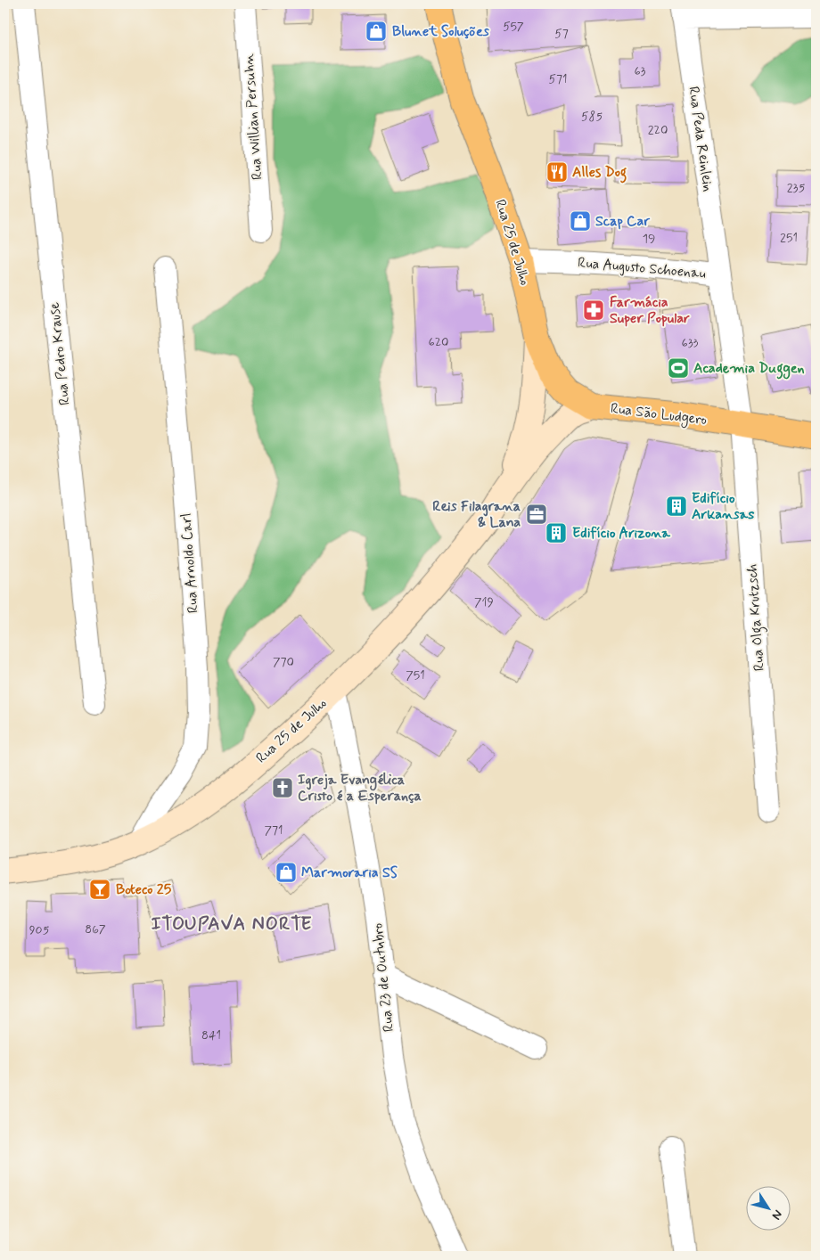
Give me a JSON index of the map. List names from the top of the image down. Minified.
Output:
{"streets":{"main road":["Rua 25 de Julho","Rua São Ludgero"],"street":["Rua Willian Persuhn","Rua Peda Reinlein","Rua Augusto Schoenau","Rua Pedro Krause","Rua Arnoldo Carl","Rua Olga Krutzsch","Rua 23 de Outubro"]},"crossings":[["Rua Peda Reinlein","Rua Augusto Schoenau"],["Rua 25 de Julho","Rua Augusto Schoenau"],["Rua 25 de Julho","Rua São Ludgero"],["Rua 25 de Julho","Rua Arnoldo Carl"],["Rua 25 de Julho","Rua 23 de Outubro"],["Rua Augusto Schoenau","Rua São Ludgero"],["Rua Augusto Schoenau","Rua Olga Krutzsch"],["Rua São Ludgero","Rua Olga Krutzsch"]],"districts":["ITOUPAVA NORTE"],"places":{"shop":["Blunet Soluções","Scap Car","Marmoraria SS"],"restaurant":["Alles Dog"],"pharmacy":["Farmácia Super Popular"],"sports":["Academia Duggen"],"building":["Edifício Arkansas","Edifício Arizona"],"office":["Reis Filagrana & Lana"],"church":["Igreja Evangélica Cristo é a Esperança"],"bar":["Boteco 25"]},"house_numbers":["557","57","63","571","585","220","235","251","19","620","633","719","770","751","771","867","905","841"],"north":"bottom right"}
